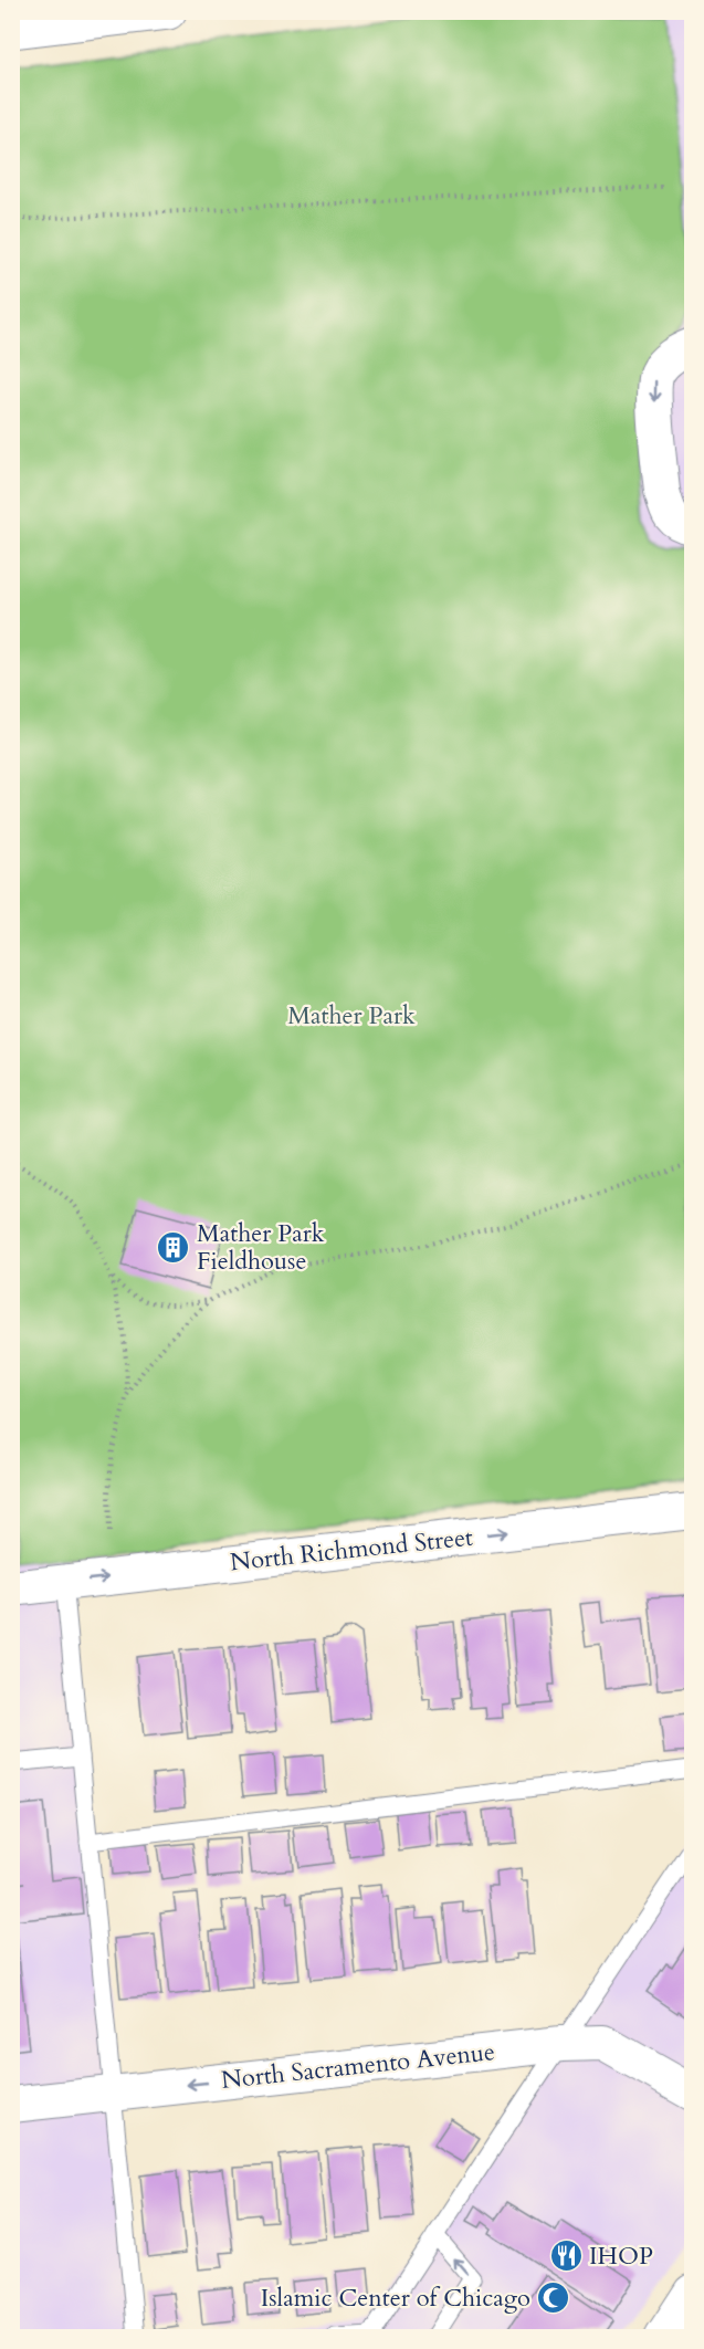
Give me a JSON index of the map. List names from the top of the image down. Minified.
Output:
{"streets":{"street":["North Richmond Street","North Sacramento Avenue"]},"one_way":["North Richmond Street","North Sacramento Avenue"],"parks":["Mather Park"],"places":{"building":["Mather Park Fieldhouse"],"restaurant":["IHOP"],"mosque":["Islamic Center of Chicago"]}}
